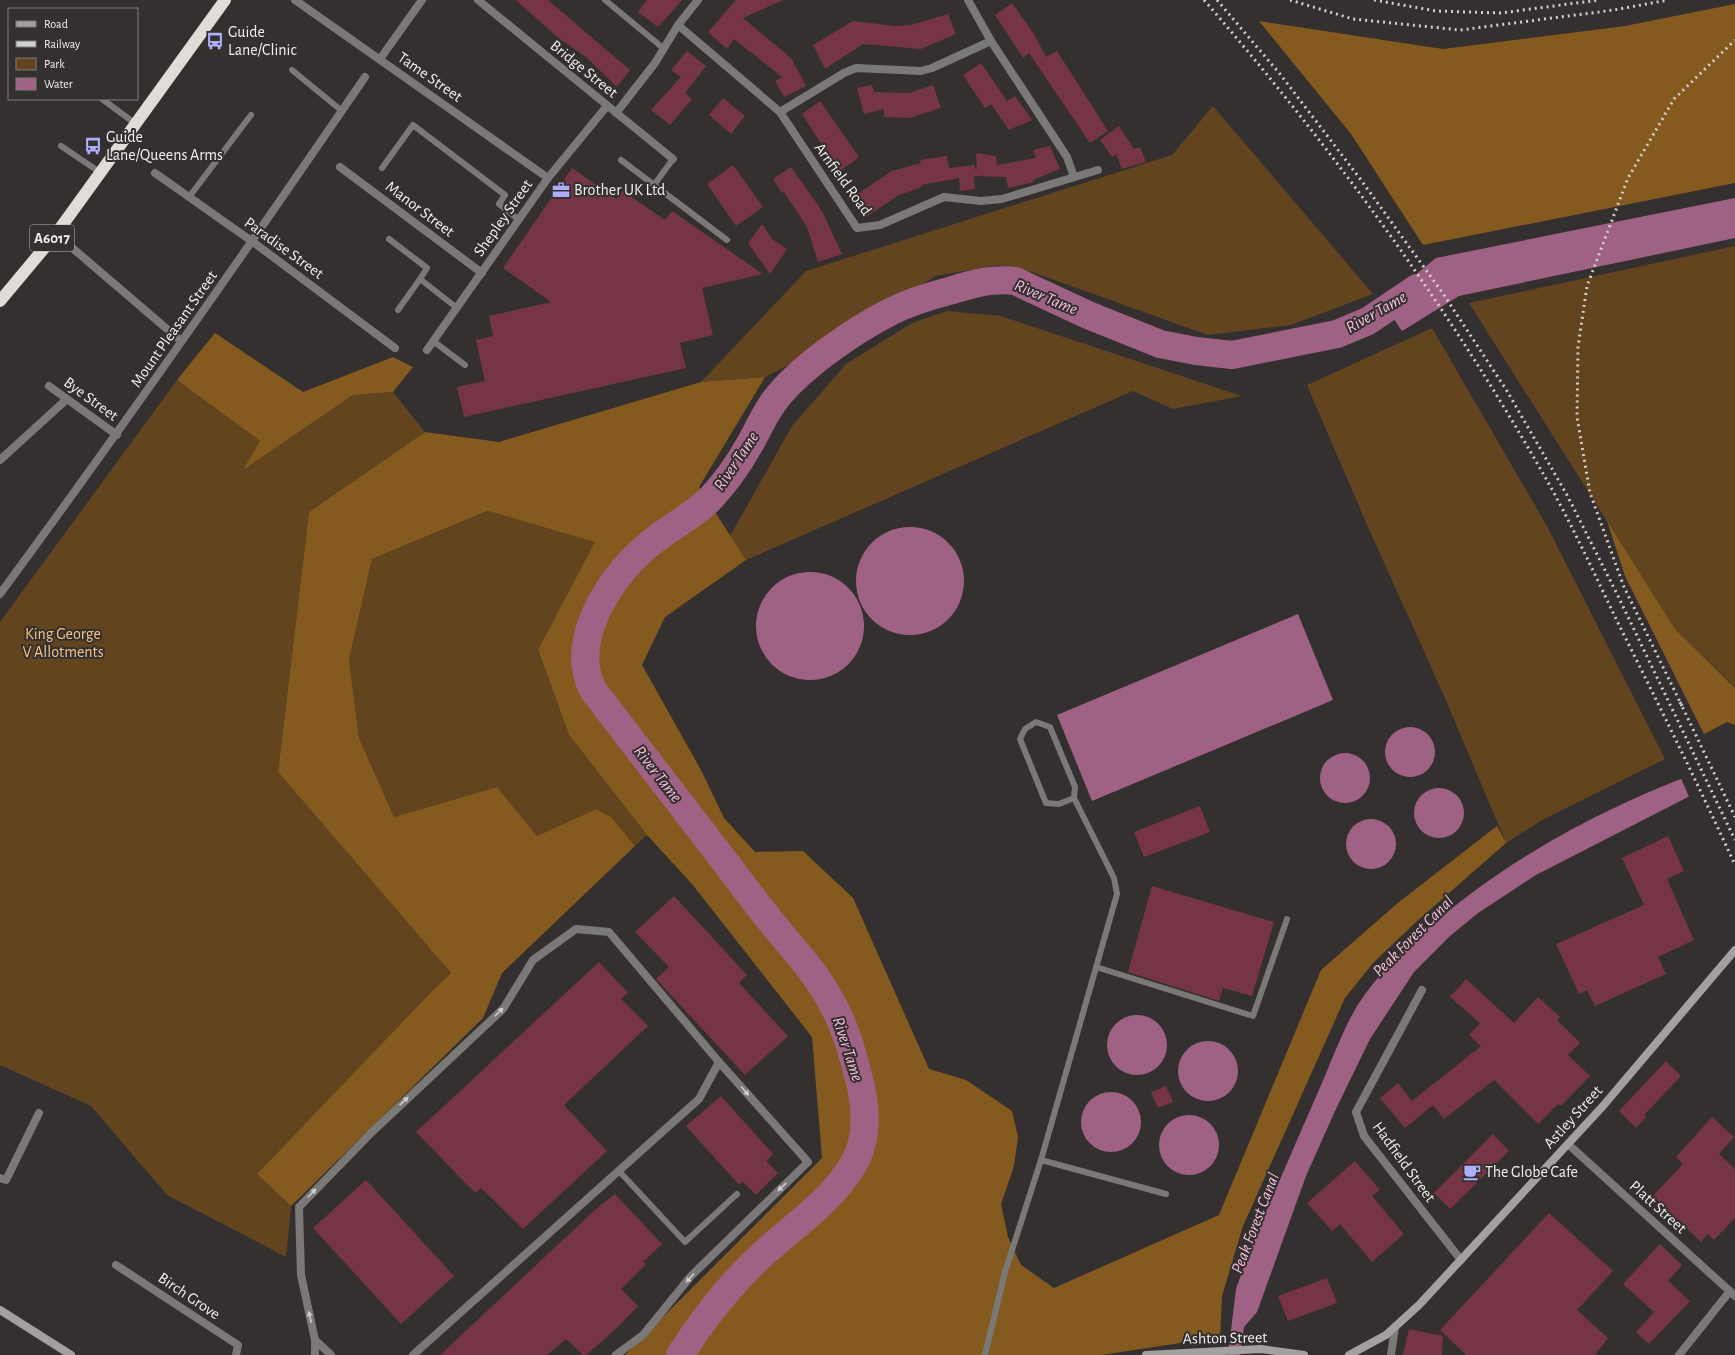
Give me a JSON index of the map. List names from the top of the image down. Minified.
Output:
{"streets":{"highway":["A6017"],"main road":["Astley Street","Ashton Street"],"street":["Bridge Street","Tame Street","Arnfield Road","Manor Street","Shepley Street","Paradise Street","Mount Pleasant Street","Bye Street","Hadfield Street","Platt Street","Birch Grove"]},"crossings":[["Bridge Street","Shepley Street"],["Tame Street","Shepley Street"],["Manor Street","Shepley Street"],["Paradise Street","Mount Pleasant Street"],["Mount Pleasant Street","Bye Street"],["Astley Street","Hadfield Street"],["Astley Street","Platt Street"]],"water":["River Tame","Peak Forest Canal"],"parks":["King George V Allotments"],"places":{"bus stop":["Guide Lane/Clinic","Guide Lane/Queens Arms"],"office":["Brother UK Ltd"],"cafe":["The Globe Cafe"]},"legend":["Road","Railway","Park","Water"]}
